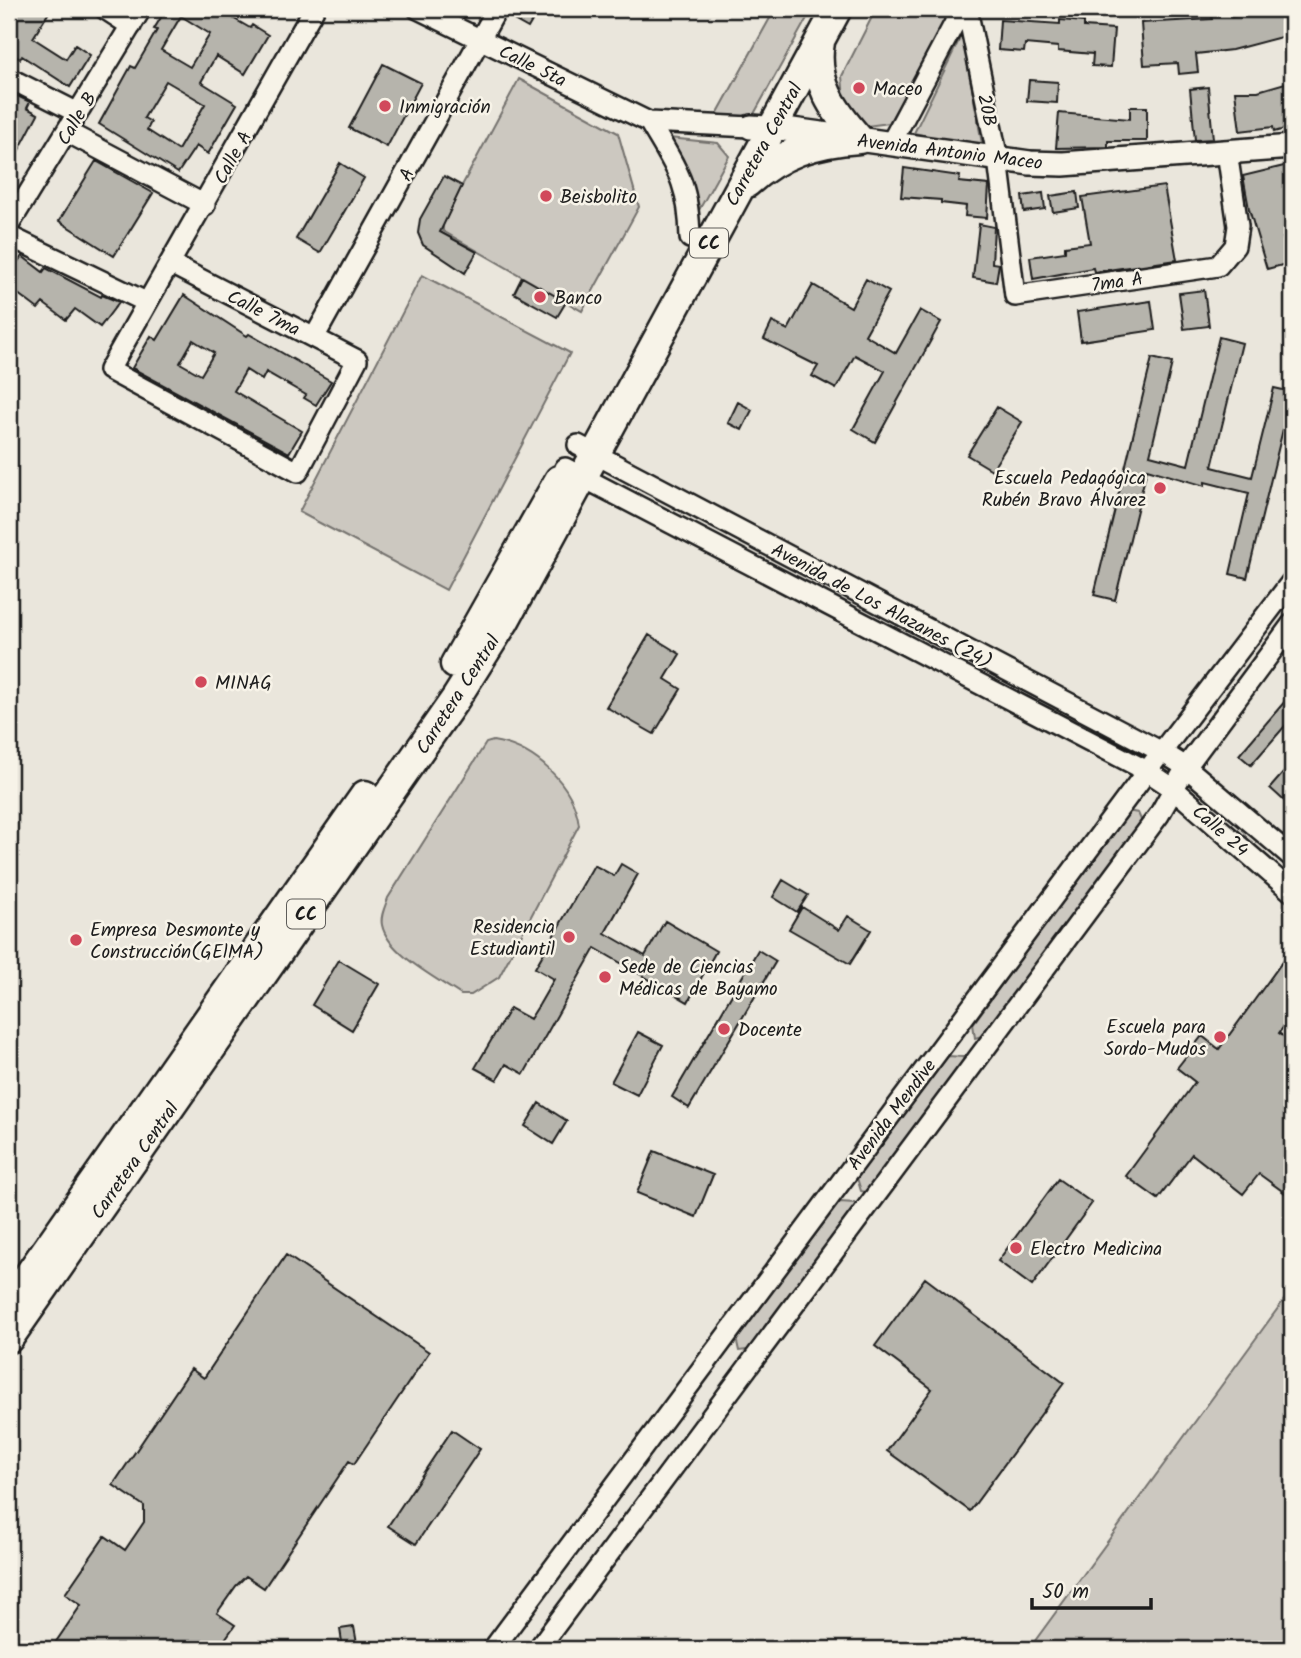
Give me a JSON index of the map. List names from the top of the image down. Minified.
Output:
{"streets":{"highway":["Carretera Central","CC"],"main road":["Avenida Antonio Maceo"],"street":["Calle 5ta","20B","Calle B","Calle A","A","7ma A","Calle 7ma","Avenida de Los Alazanes (24)","Calle 24","Avenida Mendive"]},"crossings":[["Calle 5ta","Avenida Antonio Maceo"],["Calle 5ta","A"],["20B","Avenida Antonio Maceo"],["20B","7ma A"],["Carretera Central","Avenida Antonio Maceo"],["Carretera Central","Avenida de Los Alazanes (24)"],["Avenida Antonio Maceo","7ma A"],["Calle A","Calle 7ma"],["A","Calle 7ma"],["Avenida de Los Alazanes (24)","Calle 24"],["Avenida de Los Alazanes (24)","Avenida Mendive"],["Calle 24","Avenida Mendive"]],"places":["Maceo","Inmigración","Beisbolito","Banco","Escuela Pedagógica Rubén Bravo Álvarez","MINAG","Residencia Estudiantil","Empresa Desmonte y Construcción(GElMA)","Sede de Ciencias Médicas de Bayamo","Docente","Escuela para Sordo-Mudos","Electro Medicina"],"scale_bar":"50 m"}
